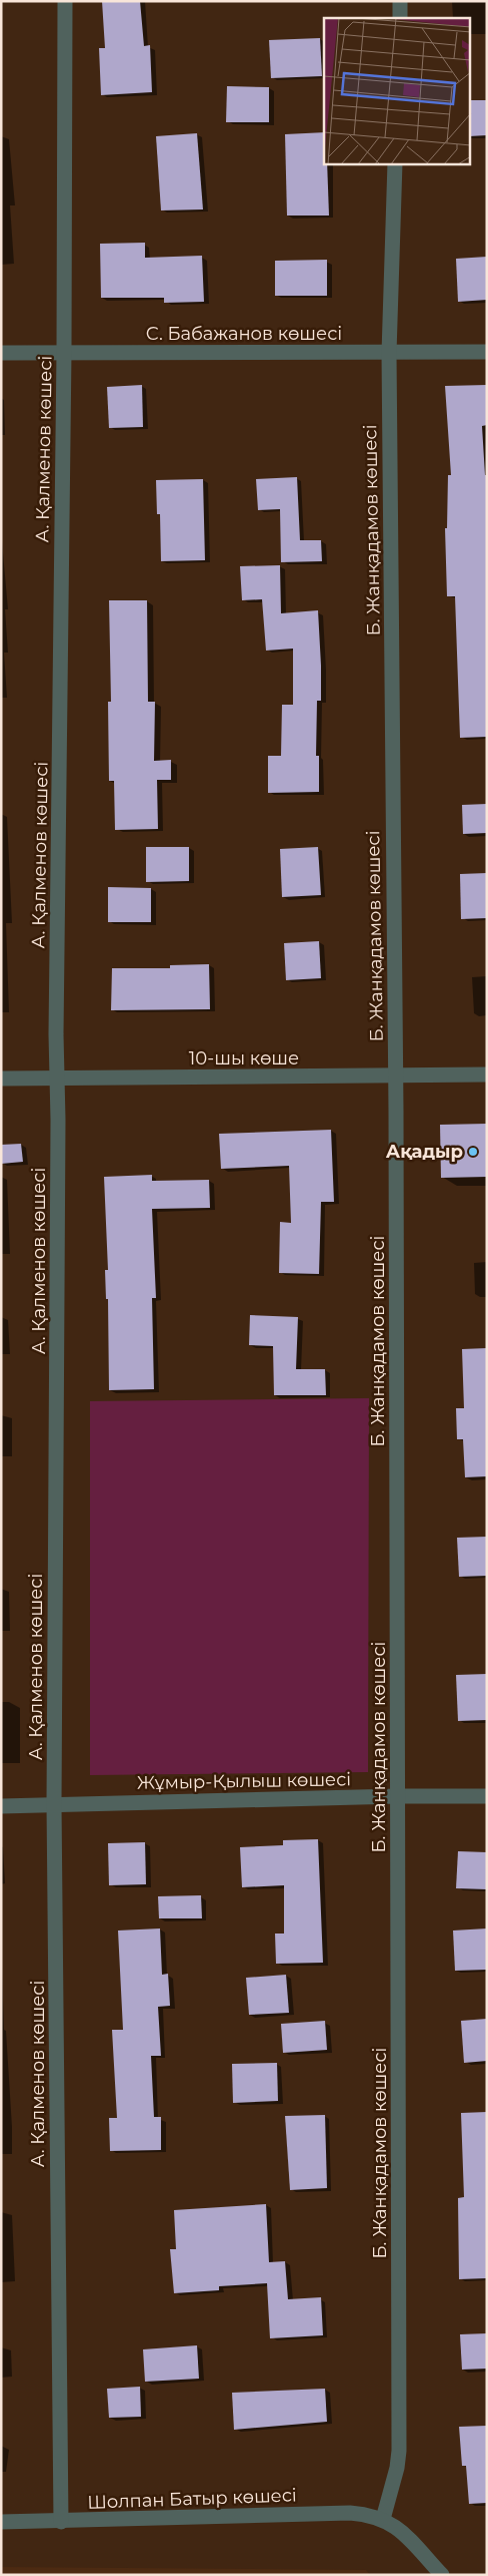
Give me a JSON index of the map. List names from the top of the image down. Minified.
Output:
{"streets":{"street":["С. Бабажанов көшесі","А. Қалменов көшесі","Б. Жанқадамов көшесі","10-шы көше","Жұмыр-Қылыш көшесі","Шолпан Батыр көшесі"]},"crossings":[["С. Бабажанов көшесі","А. Қалменов көшесі"],["С. Бабажанов көшесі","Б. Жанқадамов көшесі"],["А. Қалменов көшесі","10-шы көше"],["А. Қалменов көшесі","Жұмыр-Қылыш көшесі"],["А. Қалменов көшесі","Шолпан Батыр көшесі"],["Б. Жанқадамов көшесі","10-шы көше"],["Б. Жанқадамов көшесі","Жұмыр-Қылыш көшесі"],["Б. Жанқадамов көшесі","Шолпан Батыр көшесі"]],"places":["Ақадыр"]}
